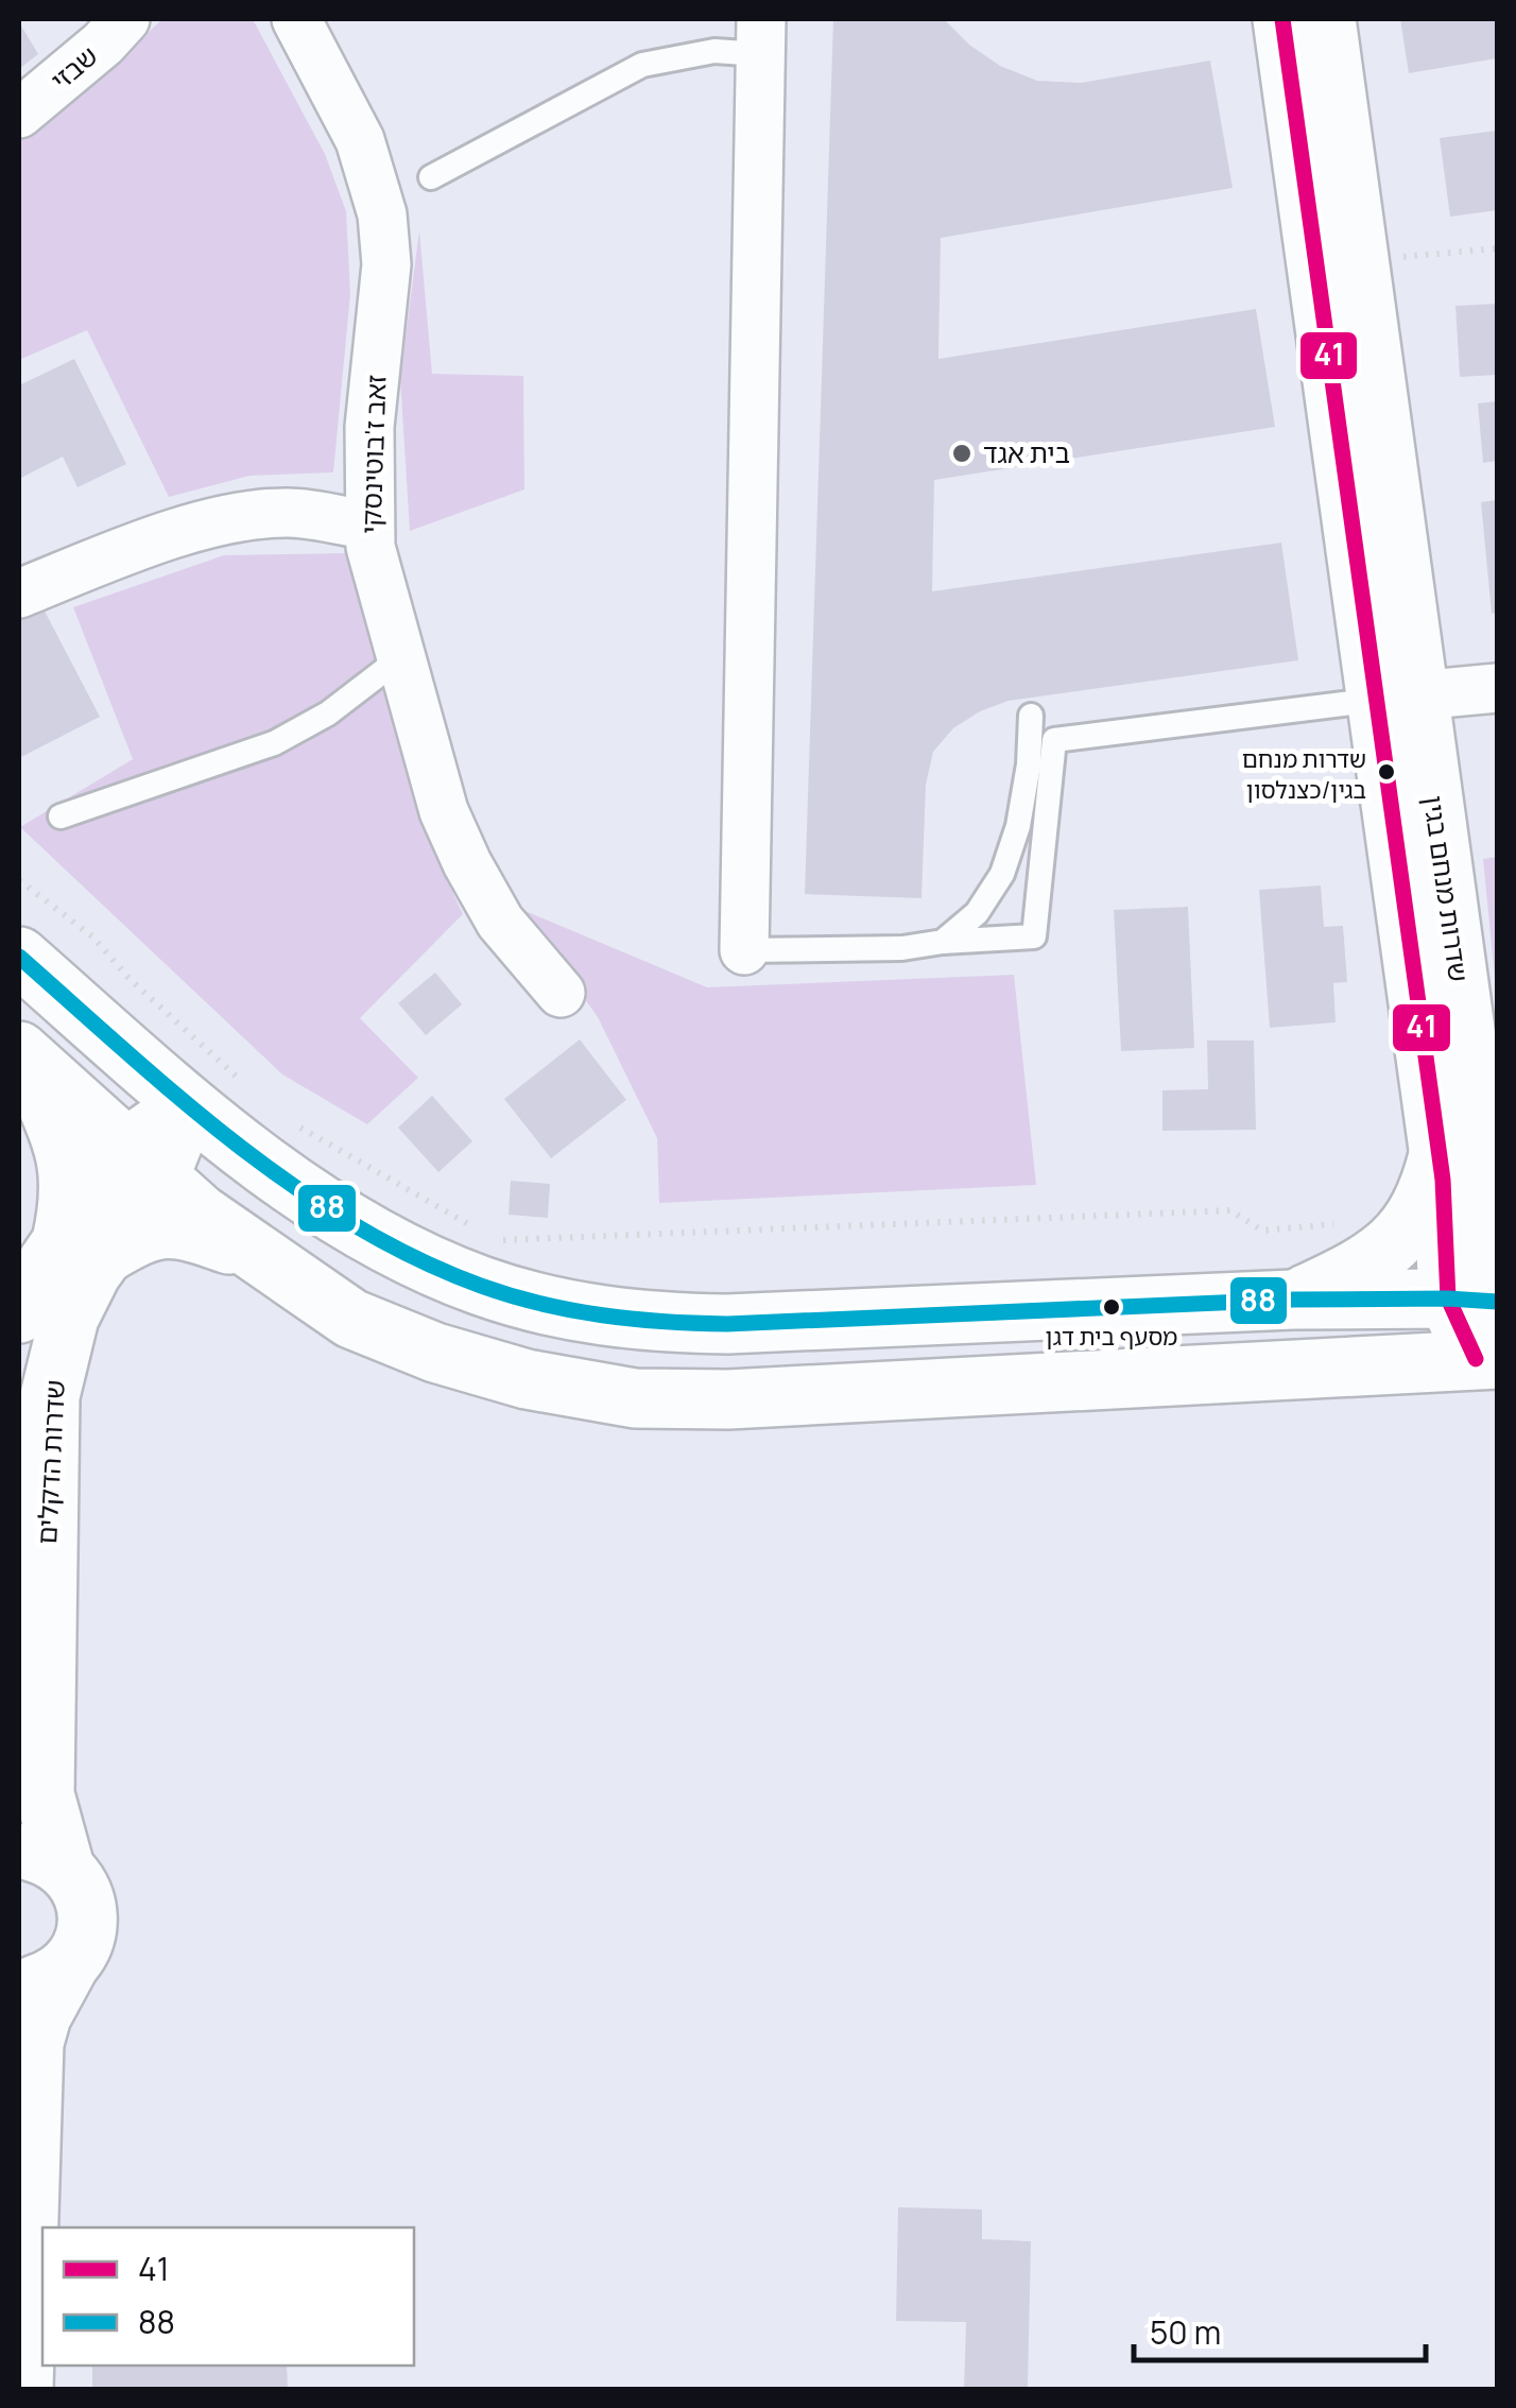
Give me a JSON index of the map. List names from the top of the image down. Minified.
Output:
{"streets":{"main road":["שדרות מנחם בגין","שדרות הדקלים"],"street":["שבזי","זאב ז'בוטינסקי"]},"places":["בית אגד","שדרות מנחם בגין/כצנלסון","מסעף בית דגן"],"lines":["transit line 41","transit line 88"],"legend":["41","88"],"scale_bar":"50 m"}
